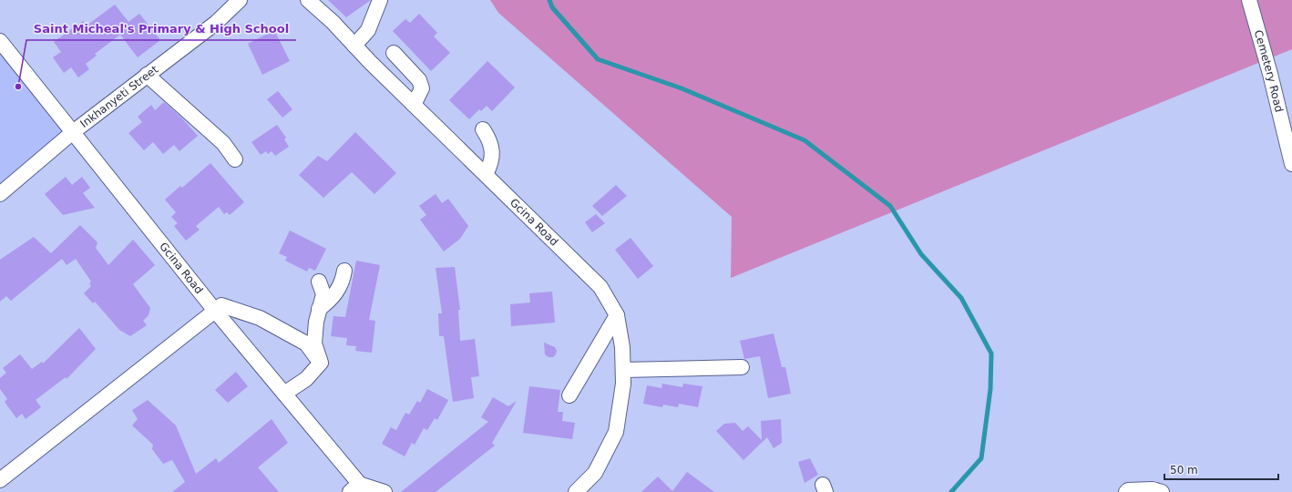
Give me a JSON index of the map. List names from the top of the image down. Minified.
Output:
{"streets":{"street":["Cemetery Road","Inkhanyeti Street","Gcina Road"]},"crossings":[["Inkhanyeti Street","Gcina Road"]],"places":["Saint Micheal's Primary & High School"],"scale_bar":"50 m"}
